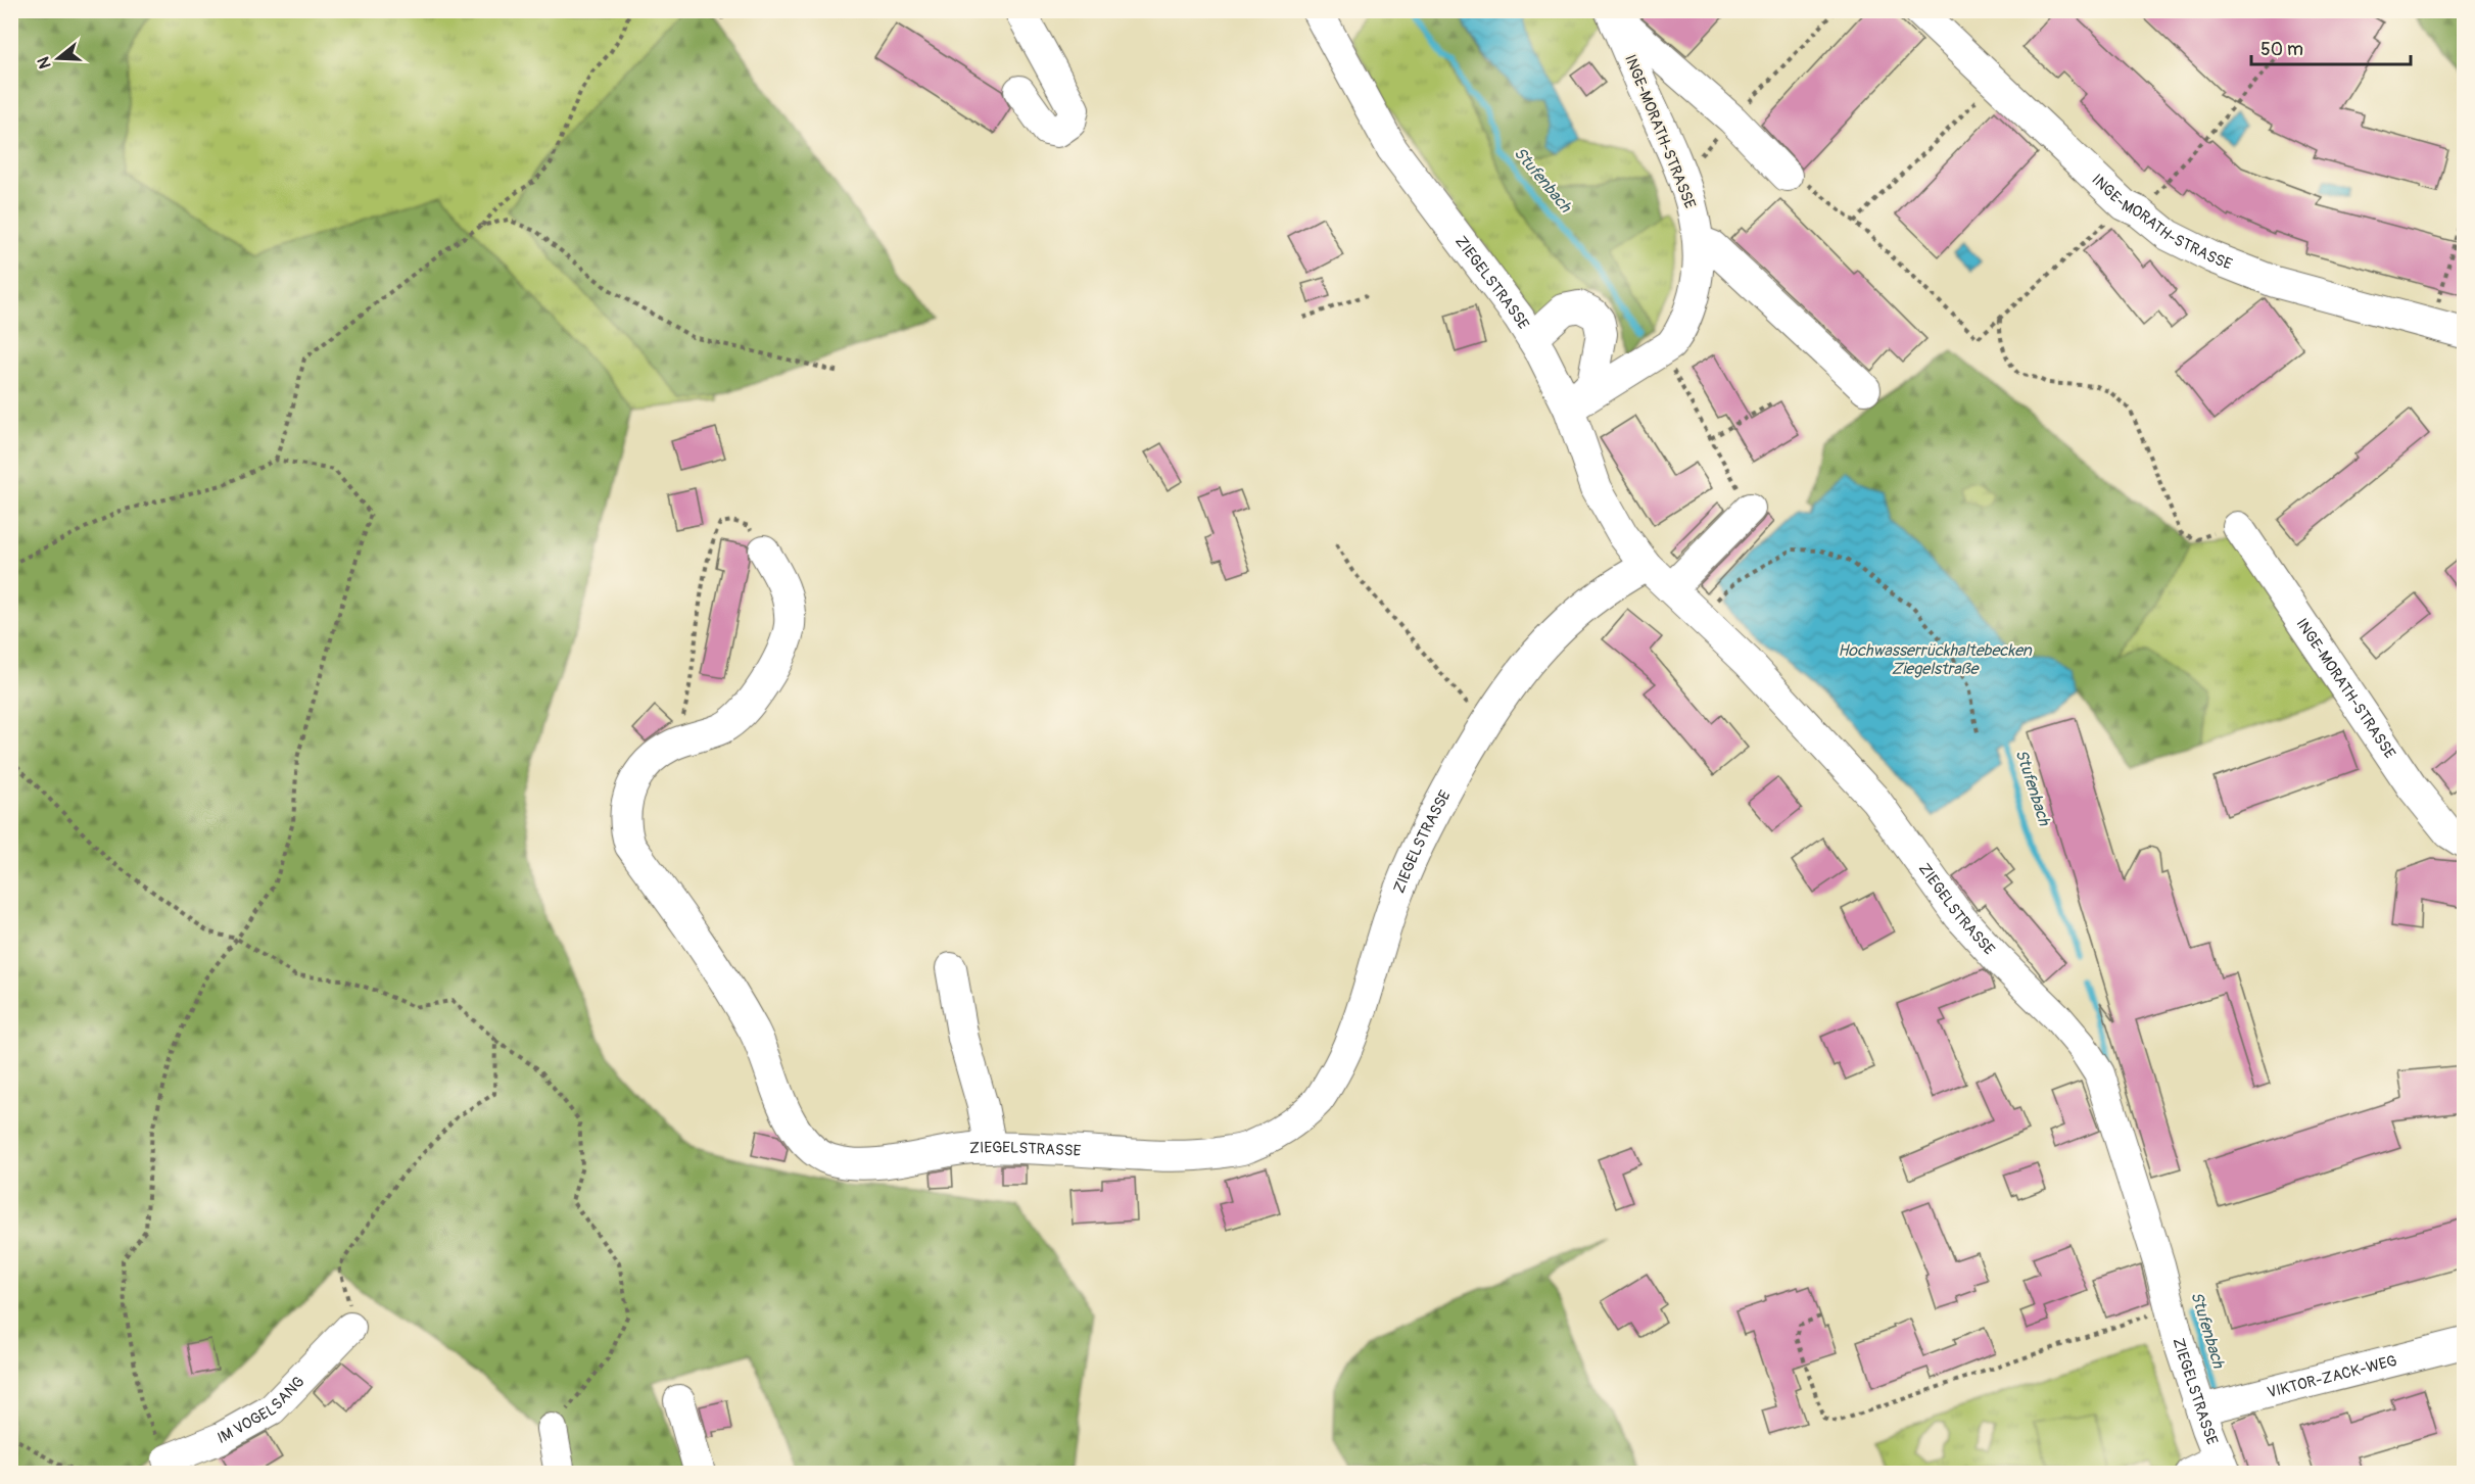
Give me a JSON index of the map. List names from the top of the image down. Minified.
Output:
{"streets":{"street":["INGE-MORATH-STRASSE","ZIEGELSTRASSE","VIKTOR-ZACK-WEG","IM VOGELSANG"]},"crossings":[["INGE-MORATH-STRASSE","ZIEGELSTRASSE"],["ZIEGELSTRASSE","VIKTOR-ZACK-WEG"]],"water":["Stufenbach","Hochwasserrückhaltebecken Ziegelstraße"],"scale_bar":"50 m","north":"left"}
